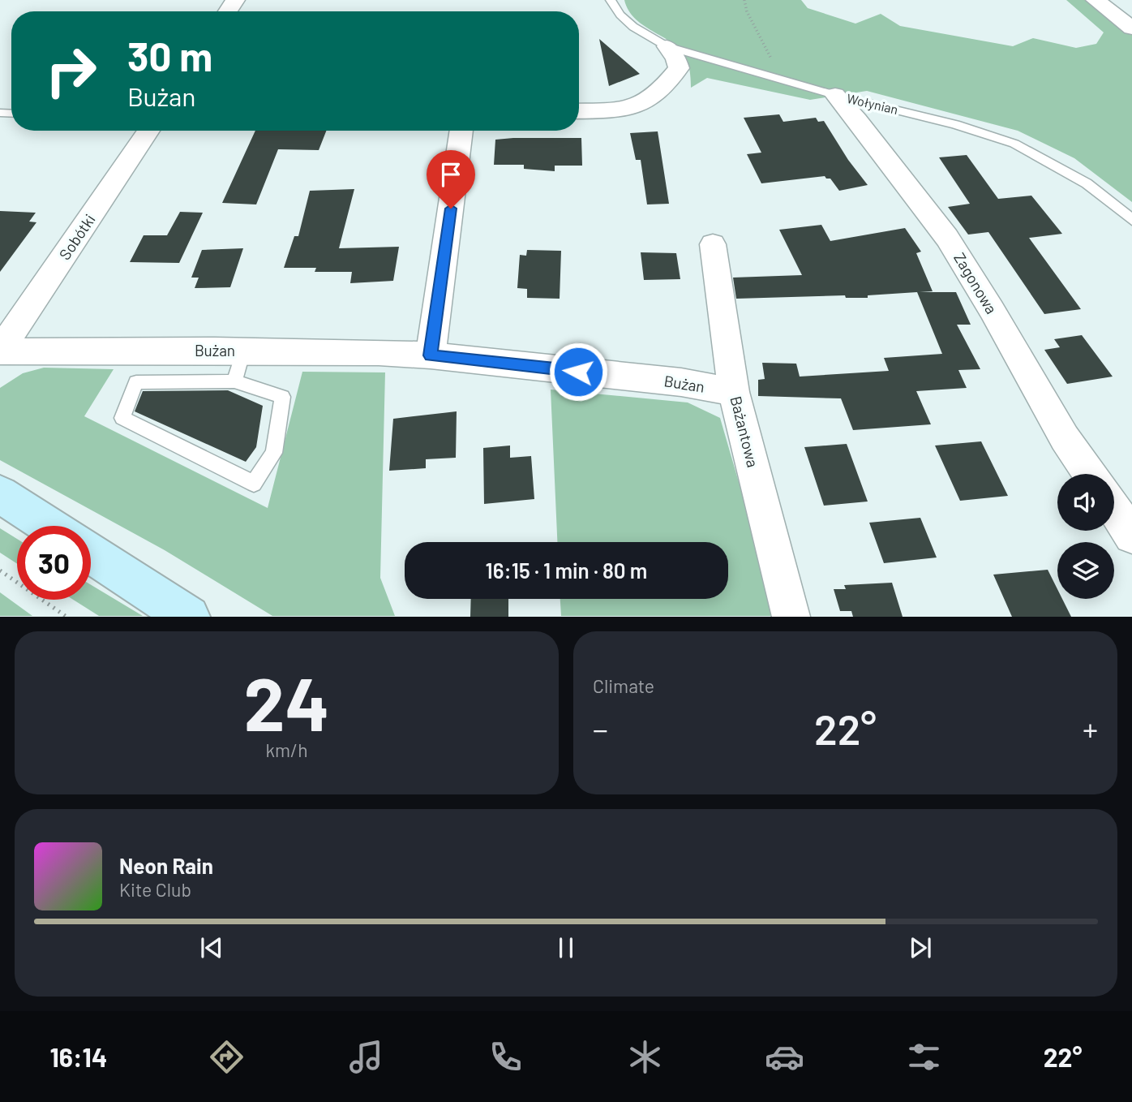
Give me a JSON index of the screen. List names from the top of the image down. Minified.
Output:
{"streets":{"street":["Sobótki","Zagonowa","Bużan","Bażantowa"],"lane":["Wołynian"]},"crossings":[["Wołynian","Zagonowa"],["Sobótki","Bużan"],["Bużan","Bażantowa"]],"page":{"turn":["30 m","Bużan"],"limit":"30","trip":"16:15 · 1 min · 80 m","tile":[["24","km/h"],"Climate"],"heat":["−","22°","+"],"song":["Neon Rain","Kite Club"],"tabs":["16:14","22°"]}}
